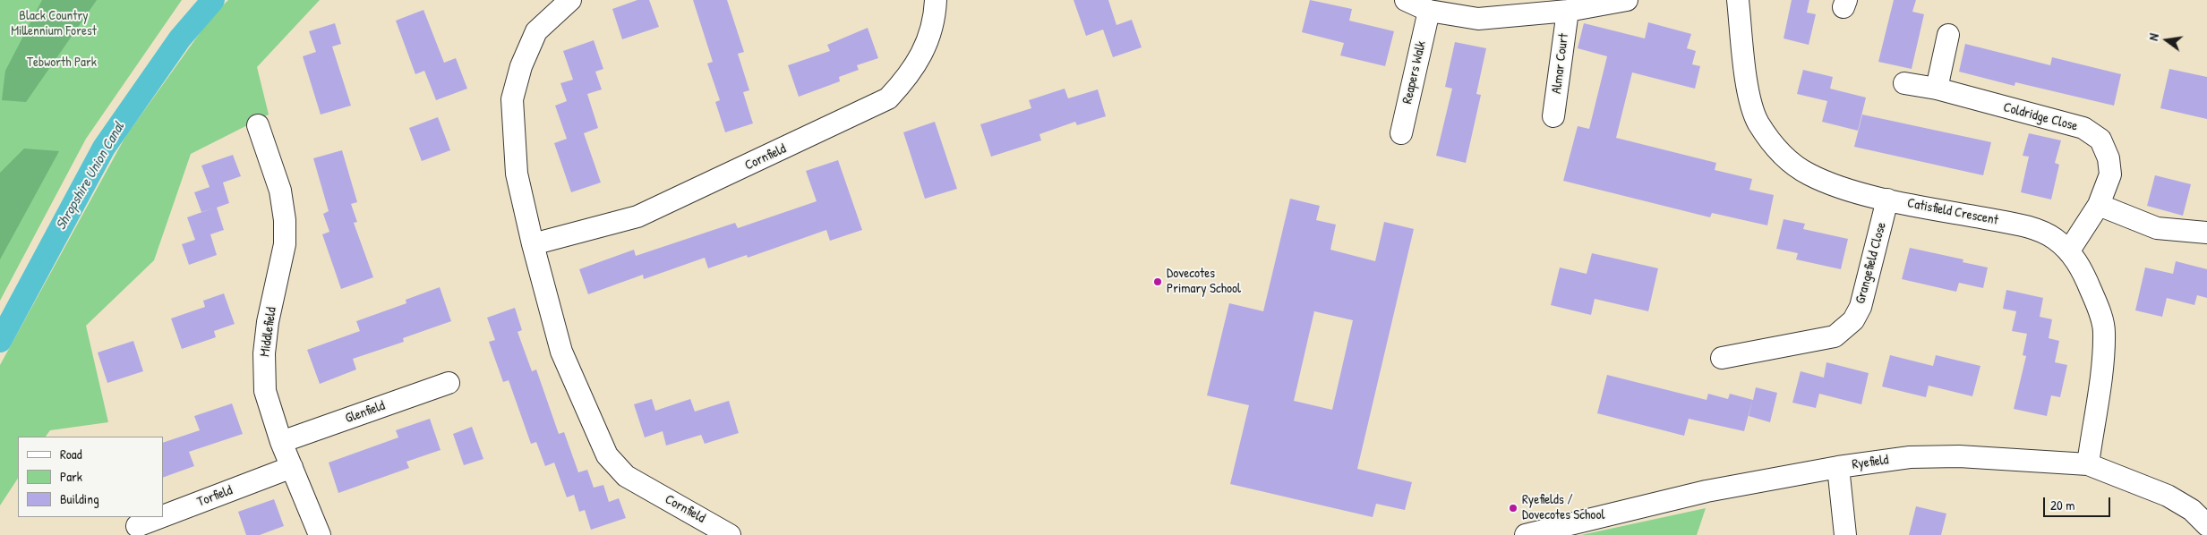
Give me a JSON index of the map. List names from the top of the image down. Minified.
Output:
{"streets":{"street":["Almar Court","Reapers Walk","Coldridge Close","Cornfield","Catisfield Crescent","Grangefield Close","Middlefield","Glenfield","Ryefield","Torfield"]},"crossings":[["Coldridge Close","Catisfield Crescent"],["Catisfield Crescent","Grangefield Close"],["Catisfield Crescent","Ryefield"],["Middlefield","Glenfield"],["Middlefield","Torfield"]],"water":["Shropshire Union Canal"],"parks":["Black Country Millennium Forest","Tebworth Park"],"places":["Dovecotes Primary School","Ryefields / Dovecotes School"],"legend":["Road","Park","Building"],"scale_bar":"20 m","north":"left"}
